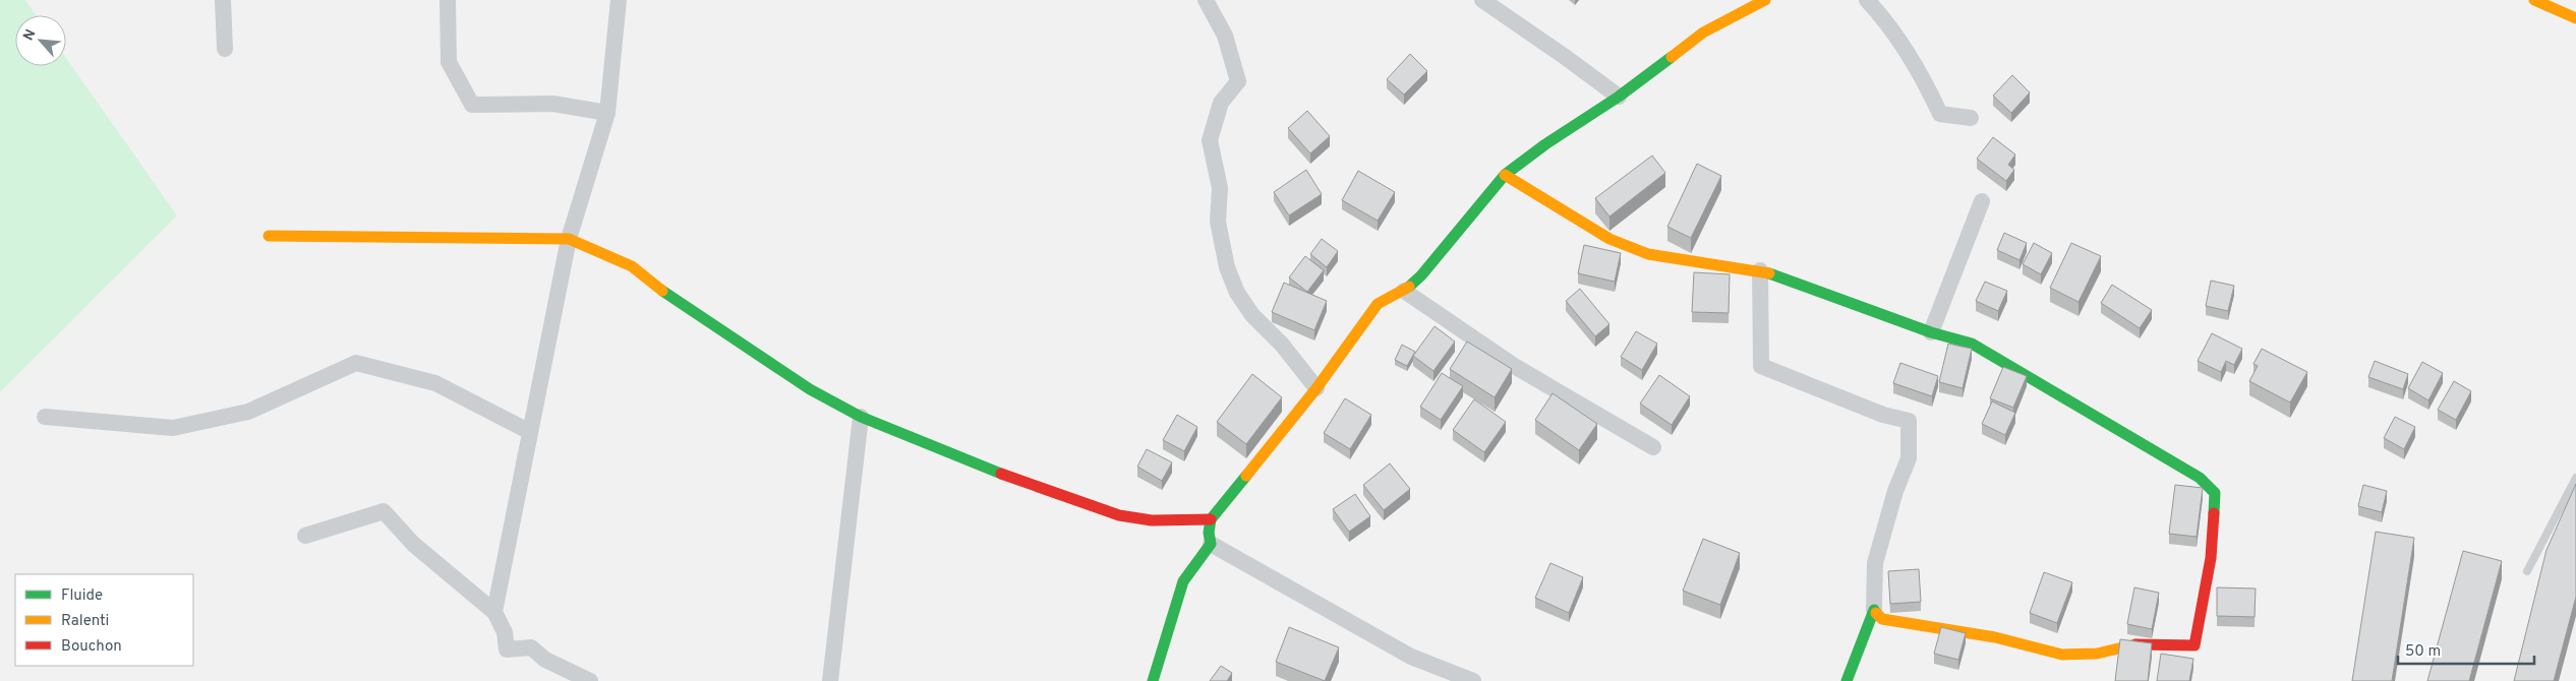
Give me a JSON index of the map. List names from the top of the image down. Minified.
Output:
{"legend":["Fluide","Ralenti","Bouchon"],"scale_bar":"50 m","north":"top left"}
